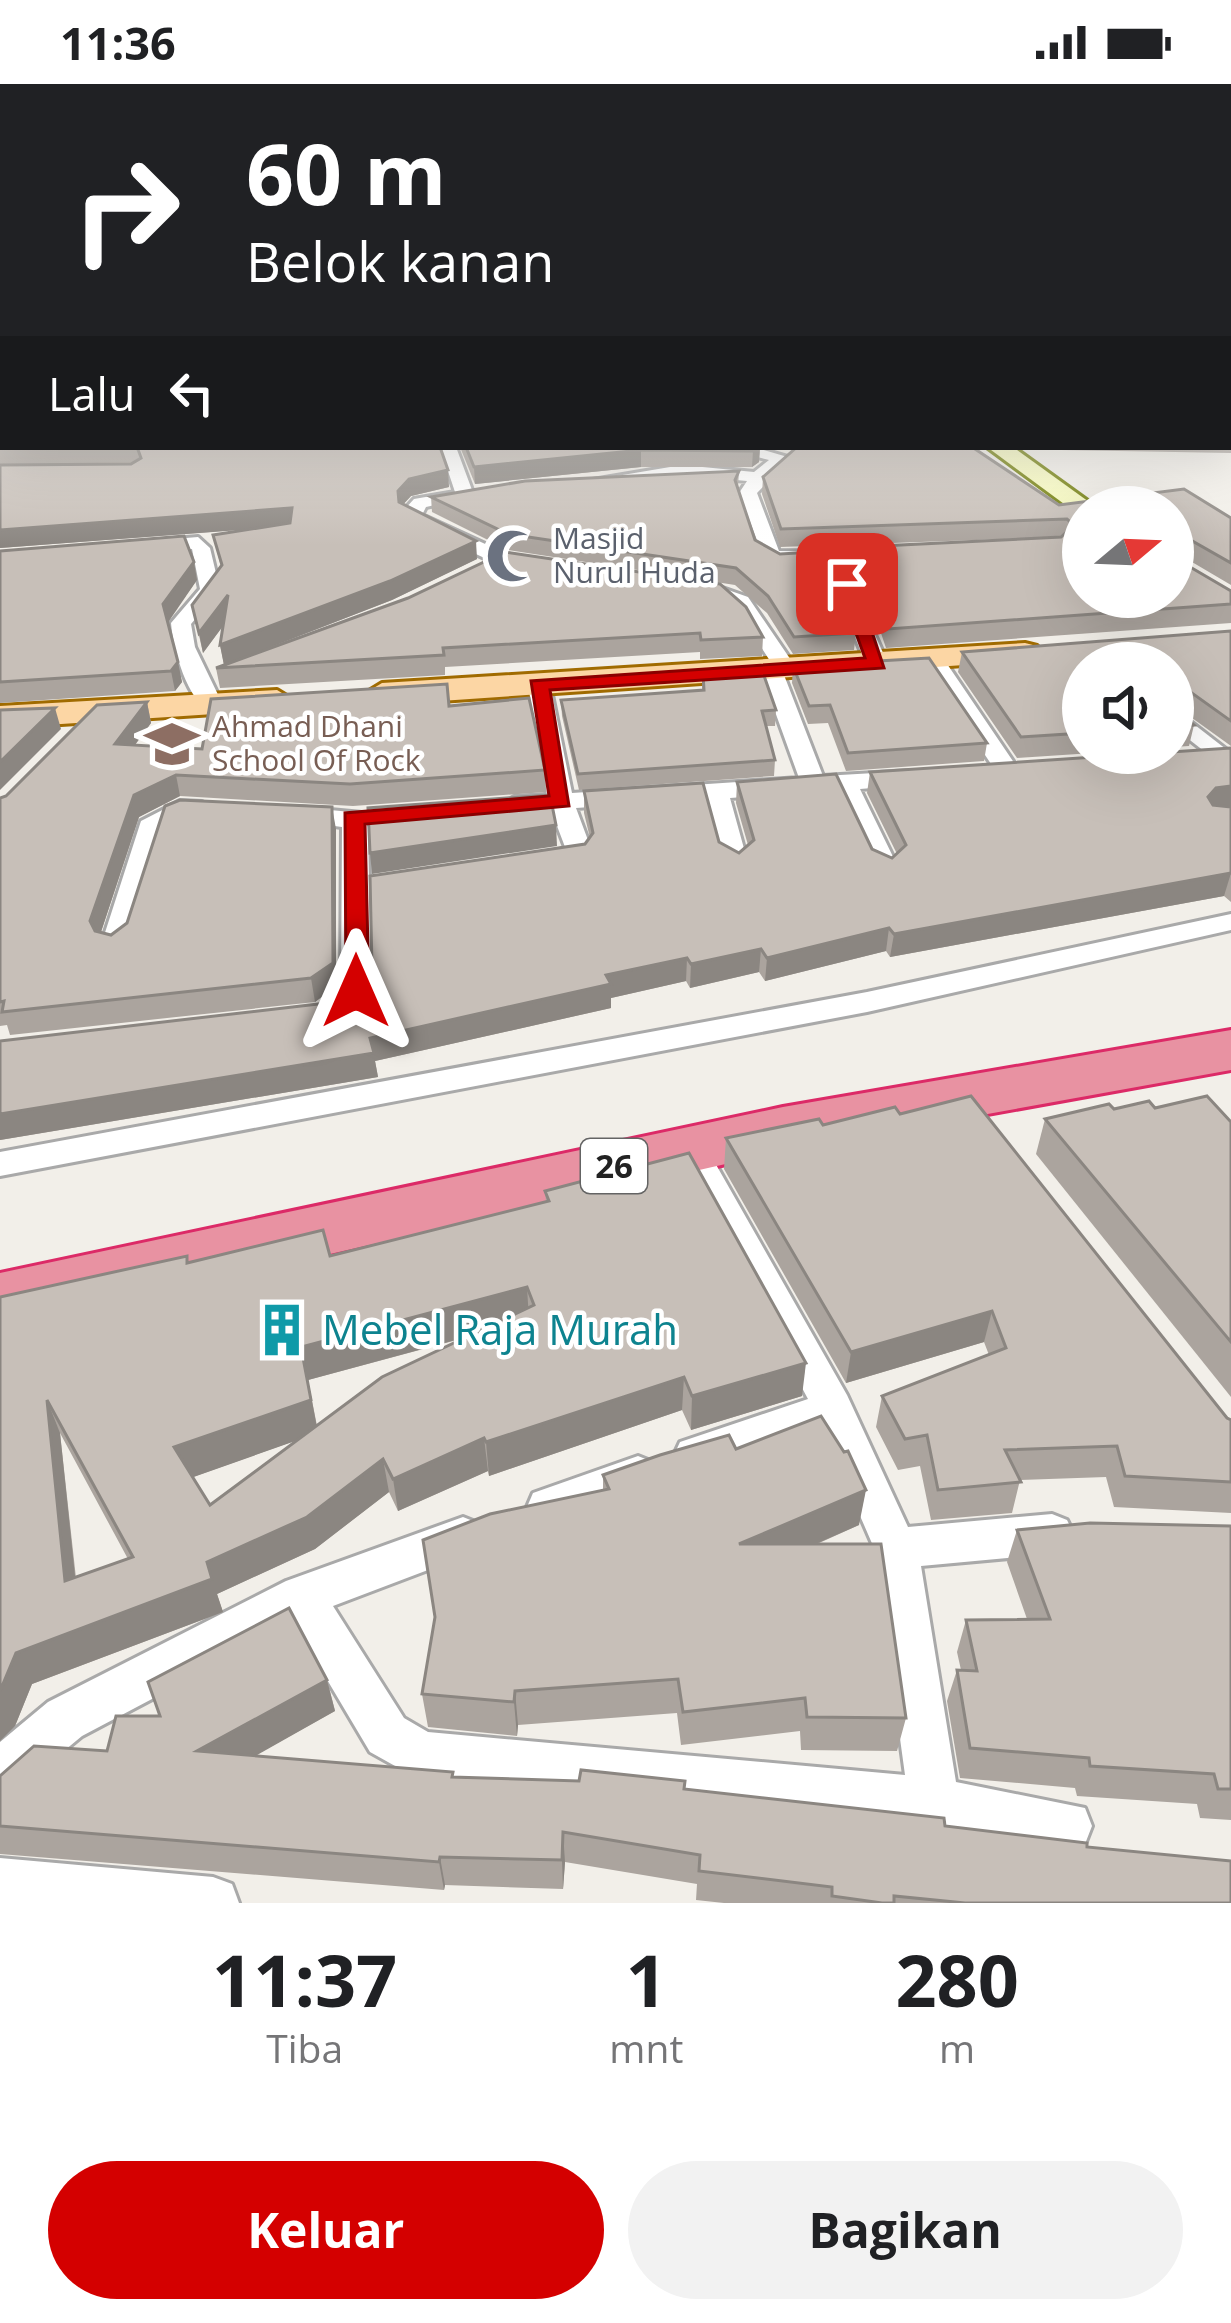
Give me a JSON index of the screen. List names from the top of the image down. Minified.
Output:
{"streets":{"highway":["26"]},"places":{"mosque":["Masjid Nurul Huda"],"school or university":["Ahmad Dhani School Of Rock"],"building":["Mebel Raja Murah"]},"north":"right","page":{"status":"11:36","turn":["60 m","Belok kanan"],"then":"Lalu","eta":["11:37","Tiba","1","mnt","280","m"],"buttons":["Keluar","Bagikan"]}}
